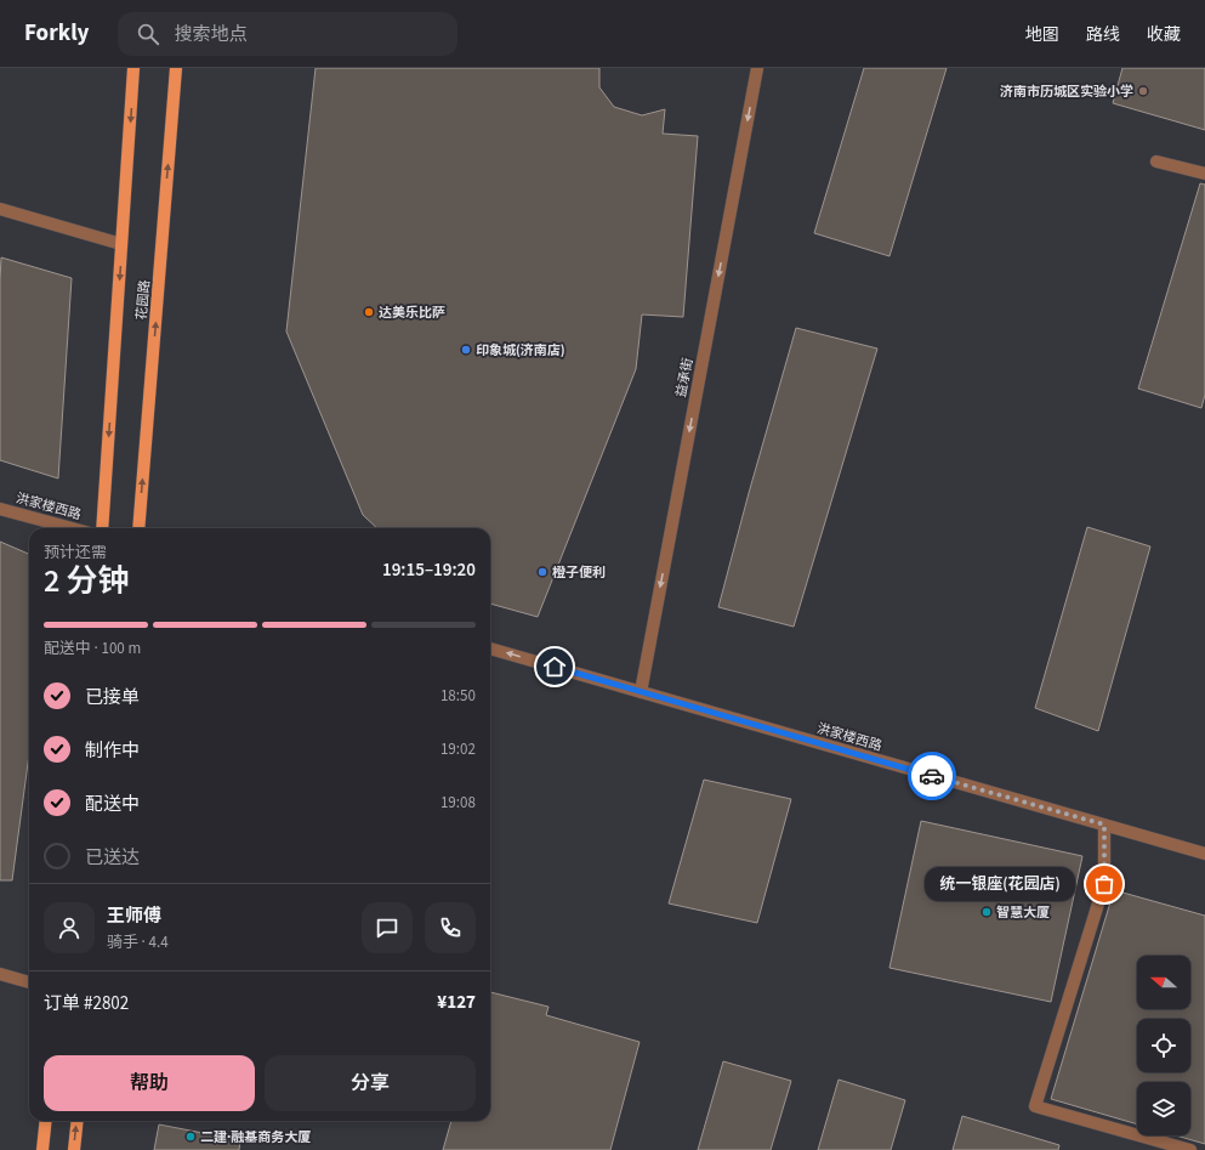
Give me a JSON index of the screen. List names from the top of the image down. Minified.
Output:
{"streets":{"main road":["花园路"],"street":["益承街","洪家楼西路"]},"crossings":[["益承街","洪家楼西路"]],"one_way":["益承街"],"places":["济南市历城区实验小学","达美乐比萨","印象城(济南店)","橙子便利","统一银座(花园店)","智慧大厦","二建·融基商务大厦"],"north":"left","page":{"header":"Forkly","search":"搜索地点","nav":["地图","路线","收藏"],"heading":["2 分钟","预计还需","19:15–19:20"],"panel":["王师傅","骑手 · 4.4","订单 #2802","¥127"],"bar":"配送中 · 100 m","list":[["已接单","18:50"],["制作中","19:02"],["配送中","19:08"],"已送达"],"bubble":"统一银座(花园店)","buttons":["帮助","分享"]}}
